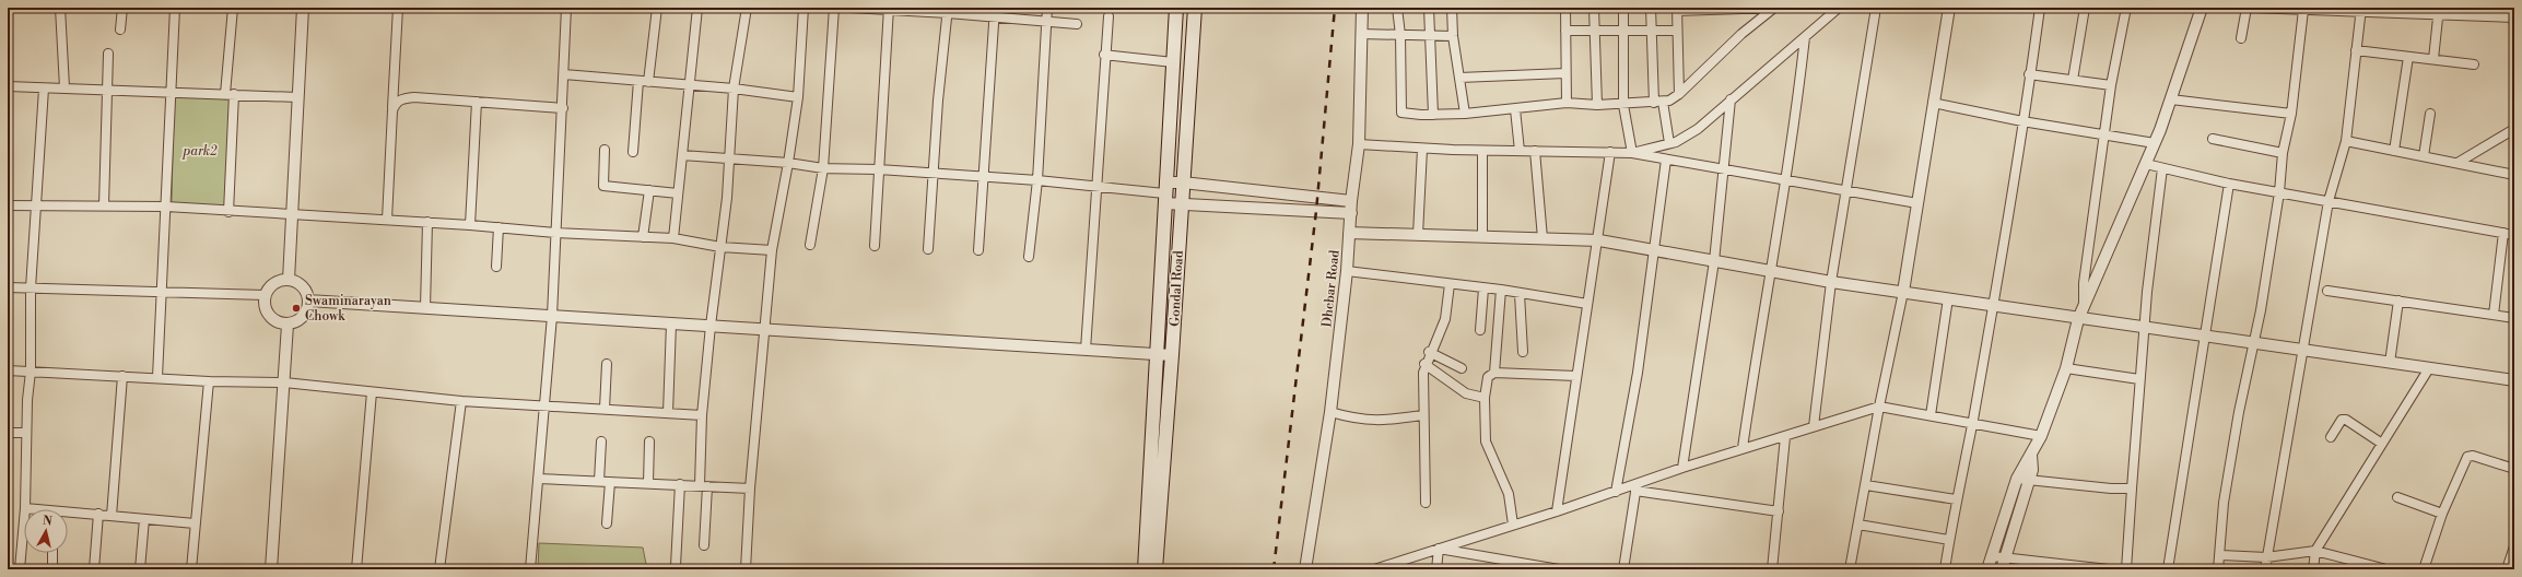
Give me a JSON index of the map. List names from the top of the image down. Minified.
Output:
{"streets":{"main road":["Gondal Road"],"street":["Dhebar Road"]},"parks":["park2"],"places":["Swaminarayan Chowk"],"north":"top"}
